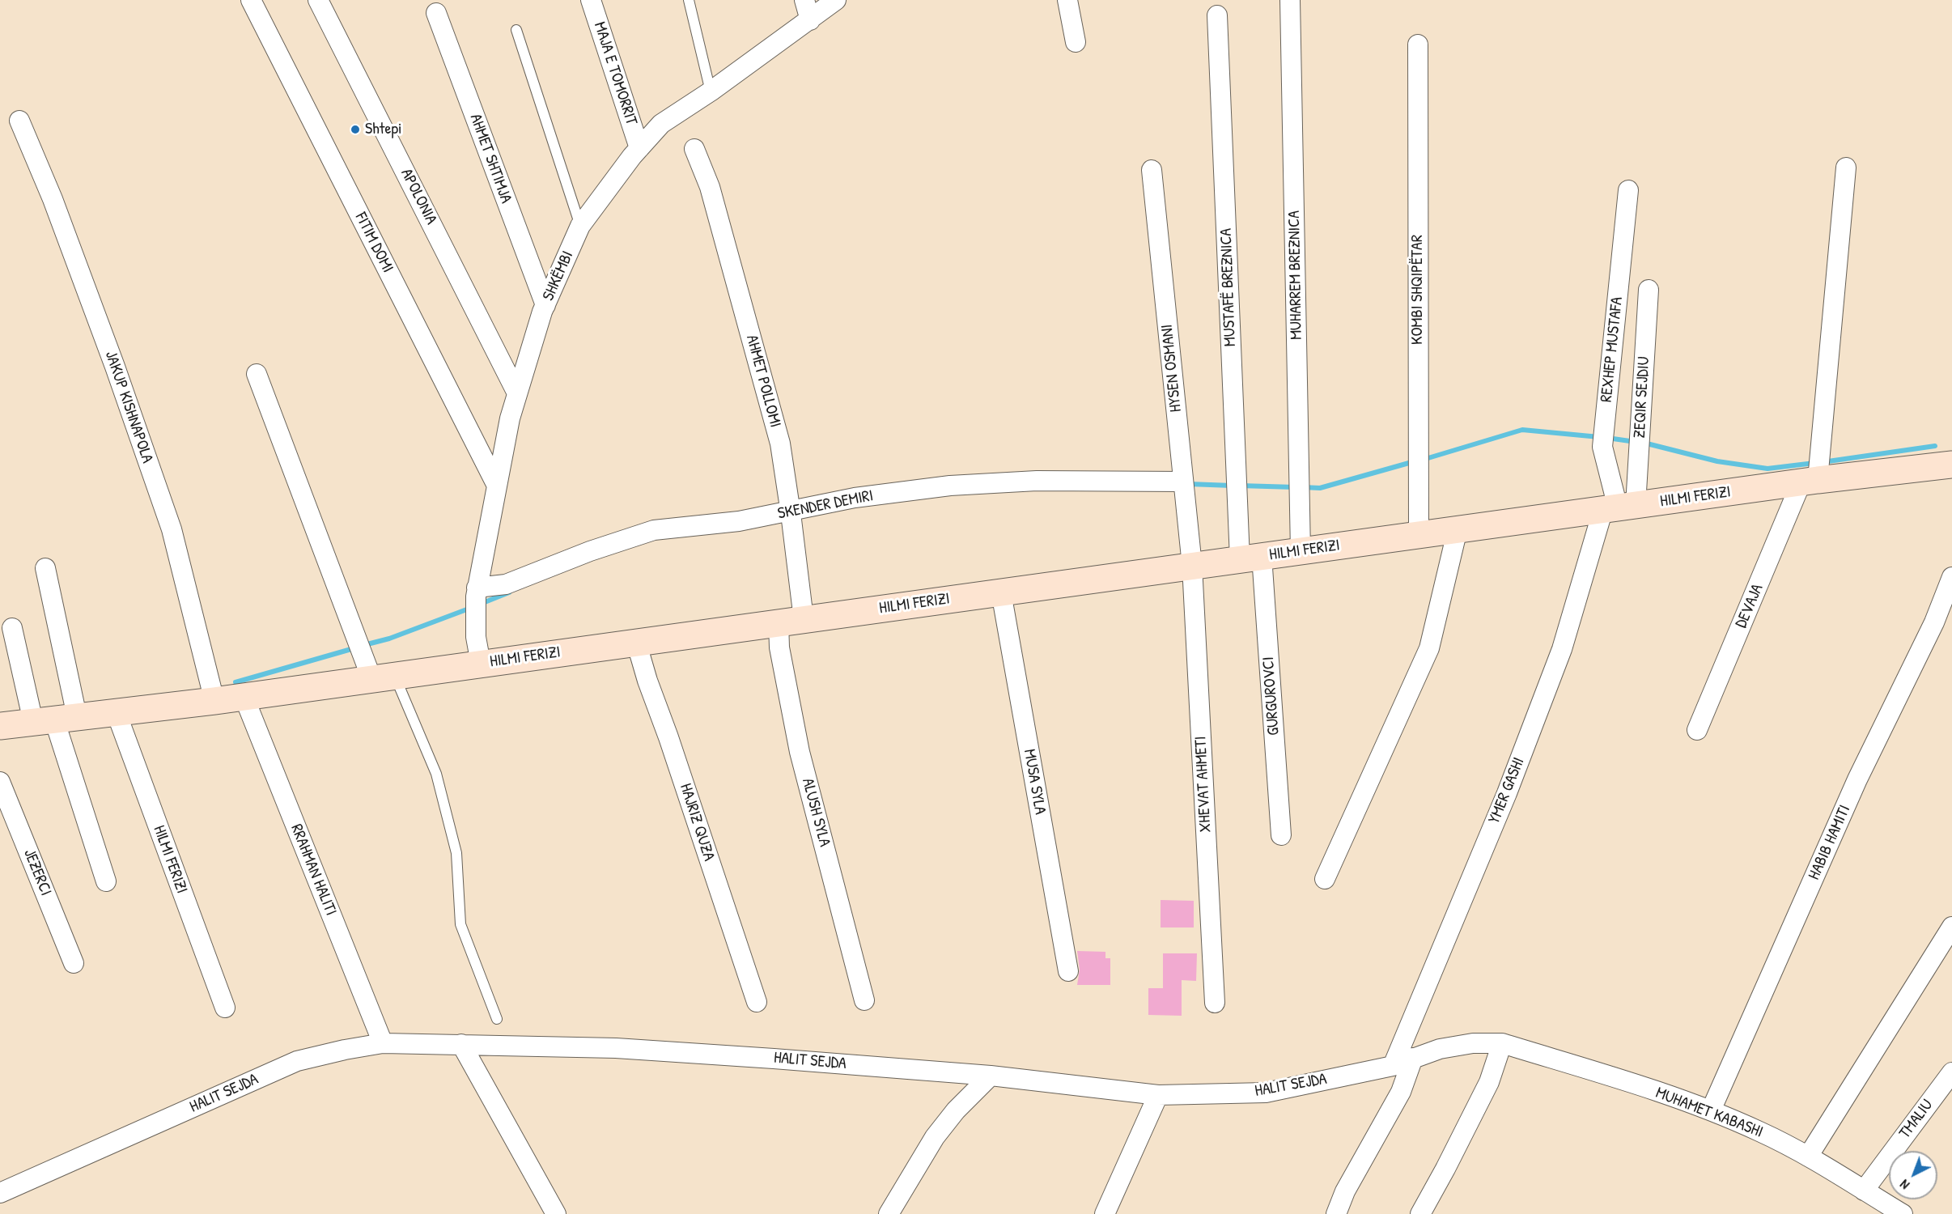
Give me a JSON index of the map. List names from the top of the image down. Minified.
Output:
{"streets":{"street":["MAJA E TOMORRIT","AHMET SHTIMJA","APOLONIA","FITIM DOMI","MUHARREM BREZNICA","SHKËMBI","MUSTAFË BREZNICA","KOMBI SHQIPËTAR","REXHEP MUSTAFA","HYSEN OSMANI","AHMET POLLOMI","ZEQIR SEJDIU","JAKUP KISHNAPOLA","HILMI FERIZI","SKENDER DEMIRI","DEVAJA","GURGUROVCI","MUSA SYLA","XHEVAT AHMETI","YMER GASHI","ALUSH SYLA","HAJRIZ QUZA","HABIB HAMITI","RRAHMAN HALITI","JEZERCI","HALIT SEJDA","MUHAMET KABASHI","TMALIU"]},"crossings":[["MAJA E TOMORRIT","SHKËMBI"],["AHMET SHTIMJA","SHKËMBI"],["APOLONIA","SHKËMBI"],["FITIM DOMI","SHKËMBI"],["MUHARREM BREZNICA","HILMI FERIZI"],["SHKËMBI","HILMI FERIZI"],["SHKËMBI","SKENDER DEMIRI"],["MUSTAFË BREZNICA","HILMI FERIZI"],["MUSTAFË BREZNICA","GURGUROVCI"],["KOMBI SHQIPËTAR","HILMI FERIZI"],["REXHEP MUSTAFA","ZEQIR SEJDIU"],["REXHEP MUSTAFA","HILMI FERIZI"],["REXHEP MUSTAFA","YMER GASHI"],["HYSEN OSMANI","HILMI FERIZI"],["HYSEN OSMANI","SKENDER DEMIRI"],["HYSEN OSMANI","XHEVAT AHMETI"],["AHMET POLLOMI","HILMI FERIZI"],["AHMET POLLOMI","SKENDER DEMIRI"],["AHMET POLLOMI","ALUSH SYLA"],["ZEQIR SEJDIU","HILMI FERIZI"],["ZEQIR SEJDIU","YMER GASHI"],["JAKUP KISHNAPOLA","HILMI FERIZI"],["HILMI FERIZI","DEVAJA"],["HILMI FERIZI","GURGUROVCI"],["HILMI FERIZI","MUSA SYLA"],["HILMI FERIZI","XHEVAT AHMETI"],["HILMI FERIZI","YMER GASHI"],["HILMI FERIZI","ALUSH SYLA"],["HILMI FERIZI","HAJRIZ QUZA"],["HILMI FERIZI","RRAHMAN HALITI"],["YMER GASHI","HALIT SEJDA"],["YMER GASHI","MUHAMET KABASHI"],["HABIB HAMITI","MUHAMET KABASHI"],["RRAHMAN HALITI","HALIT SEJDA"],["HALIT SEJDA","MUHAMET KABASHI"],["MUHAMET KABASHI","TMALIU"]],"places":["Shtepi"],"north":"bottom left"}
